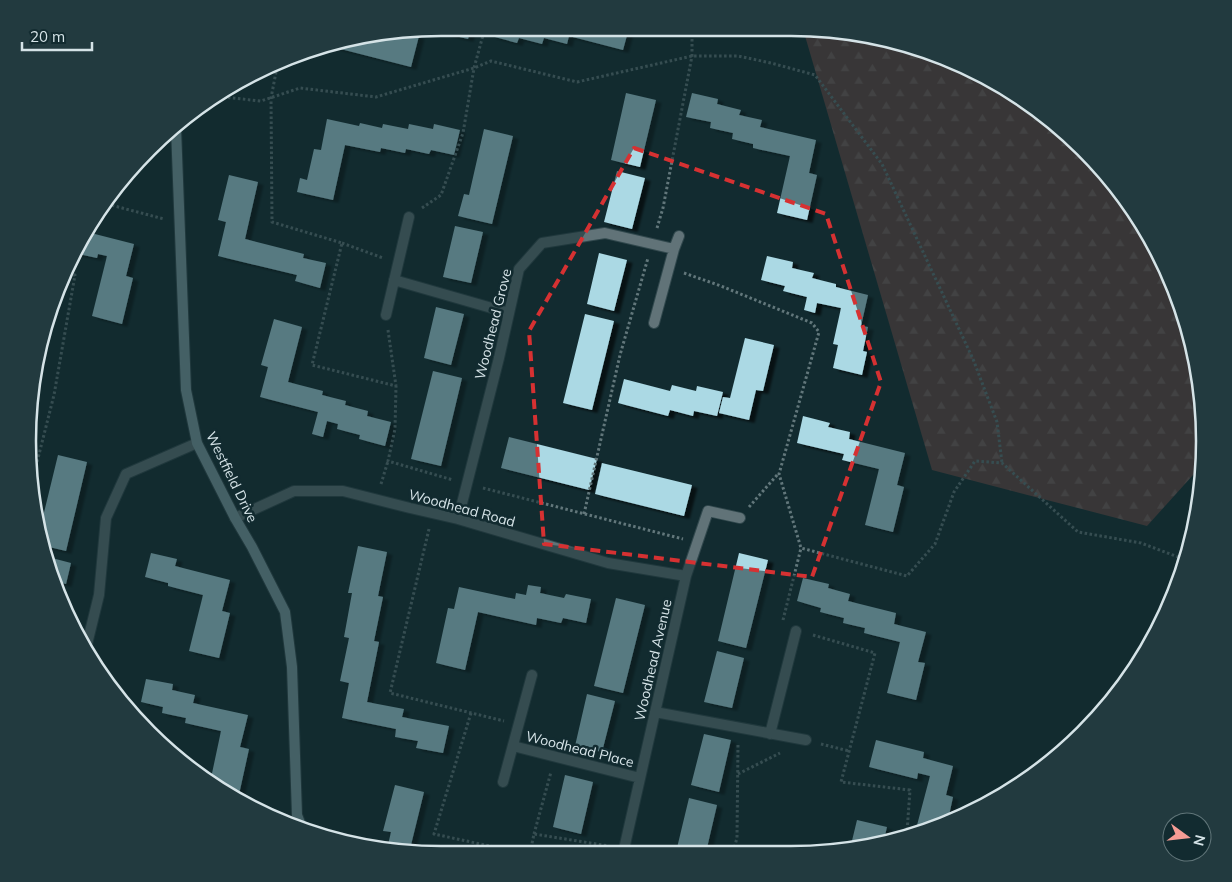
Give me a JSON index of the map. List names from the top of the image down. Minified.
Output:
{"streets":{"street":["Woodhead Grove","Westfield Drive","Woodhead Road","Woodhead Avenue","Woodhead Place"]},"crossings":[["Woodhead Grove","Woodhead Road"],["Westfield Drive","Woodhead Road"],["Woodhead Road","Woodhead Avenue"],["Woodhead Avenue","Woodhead Place"]],"scale_bar":"20 m","north":"right"}
